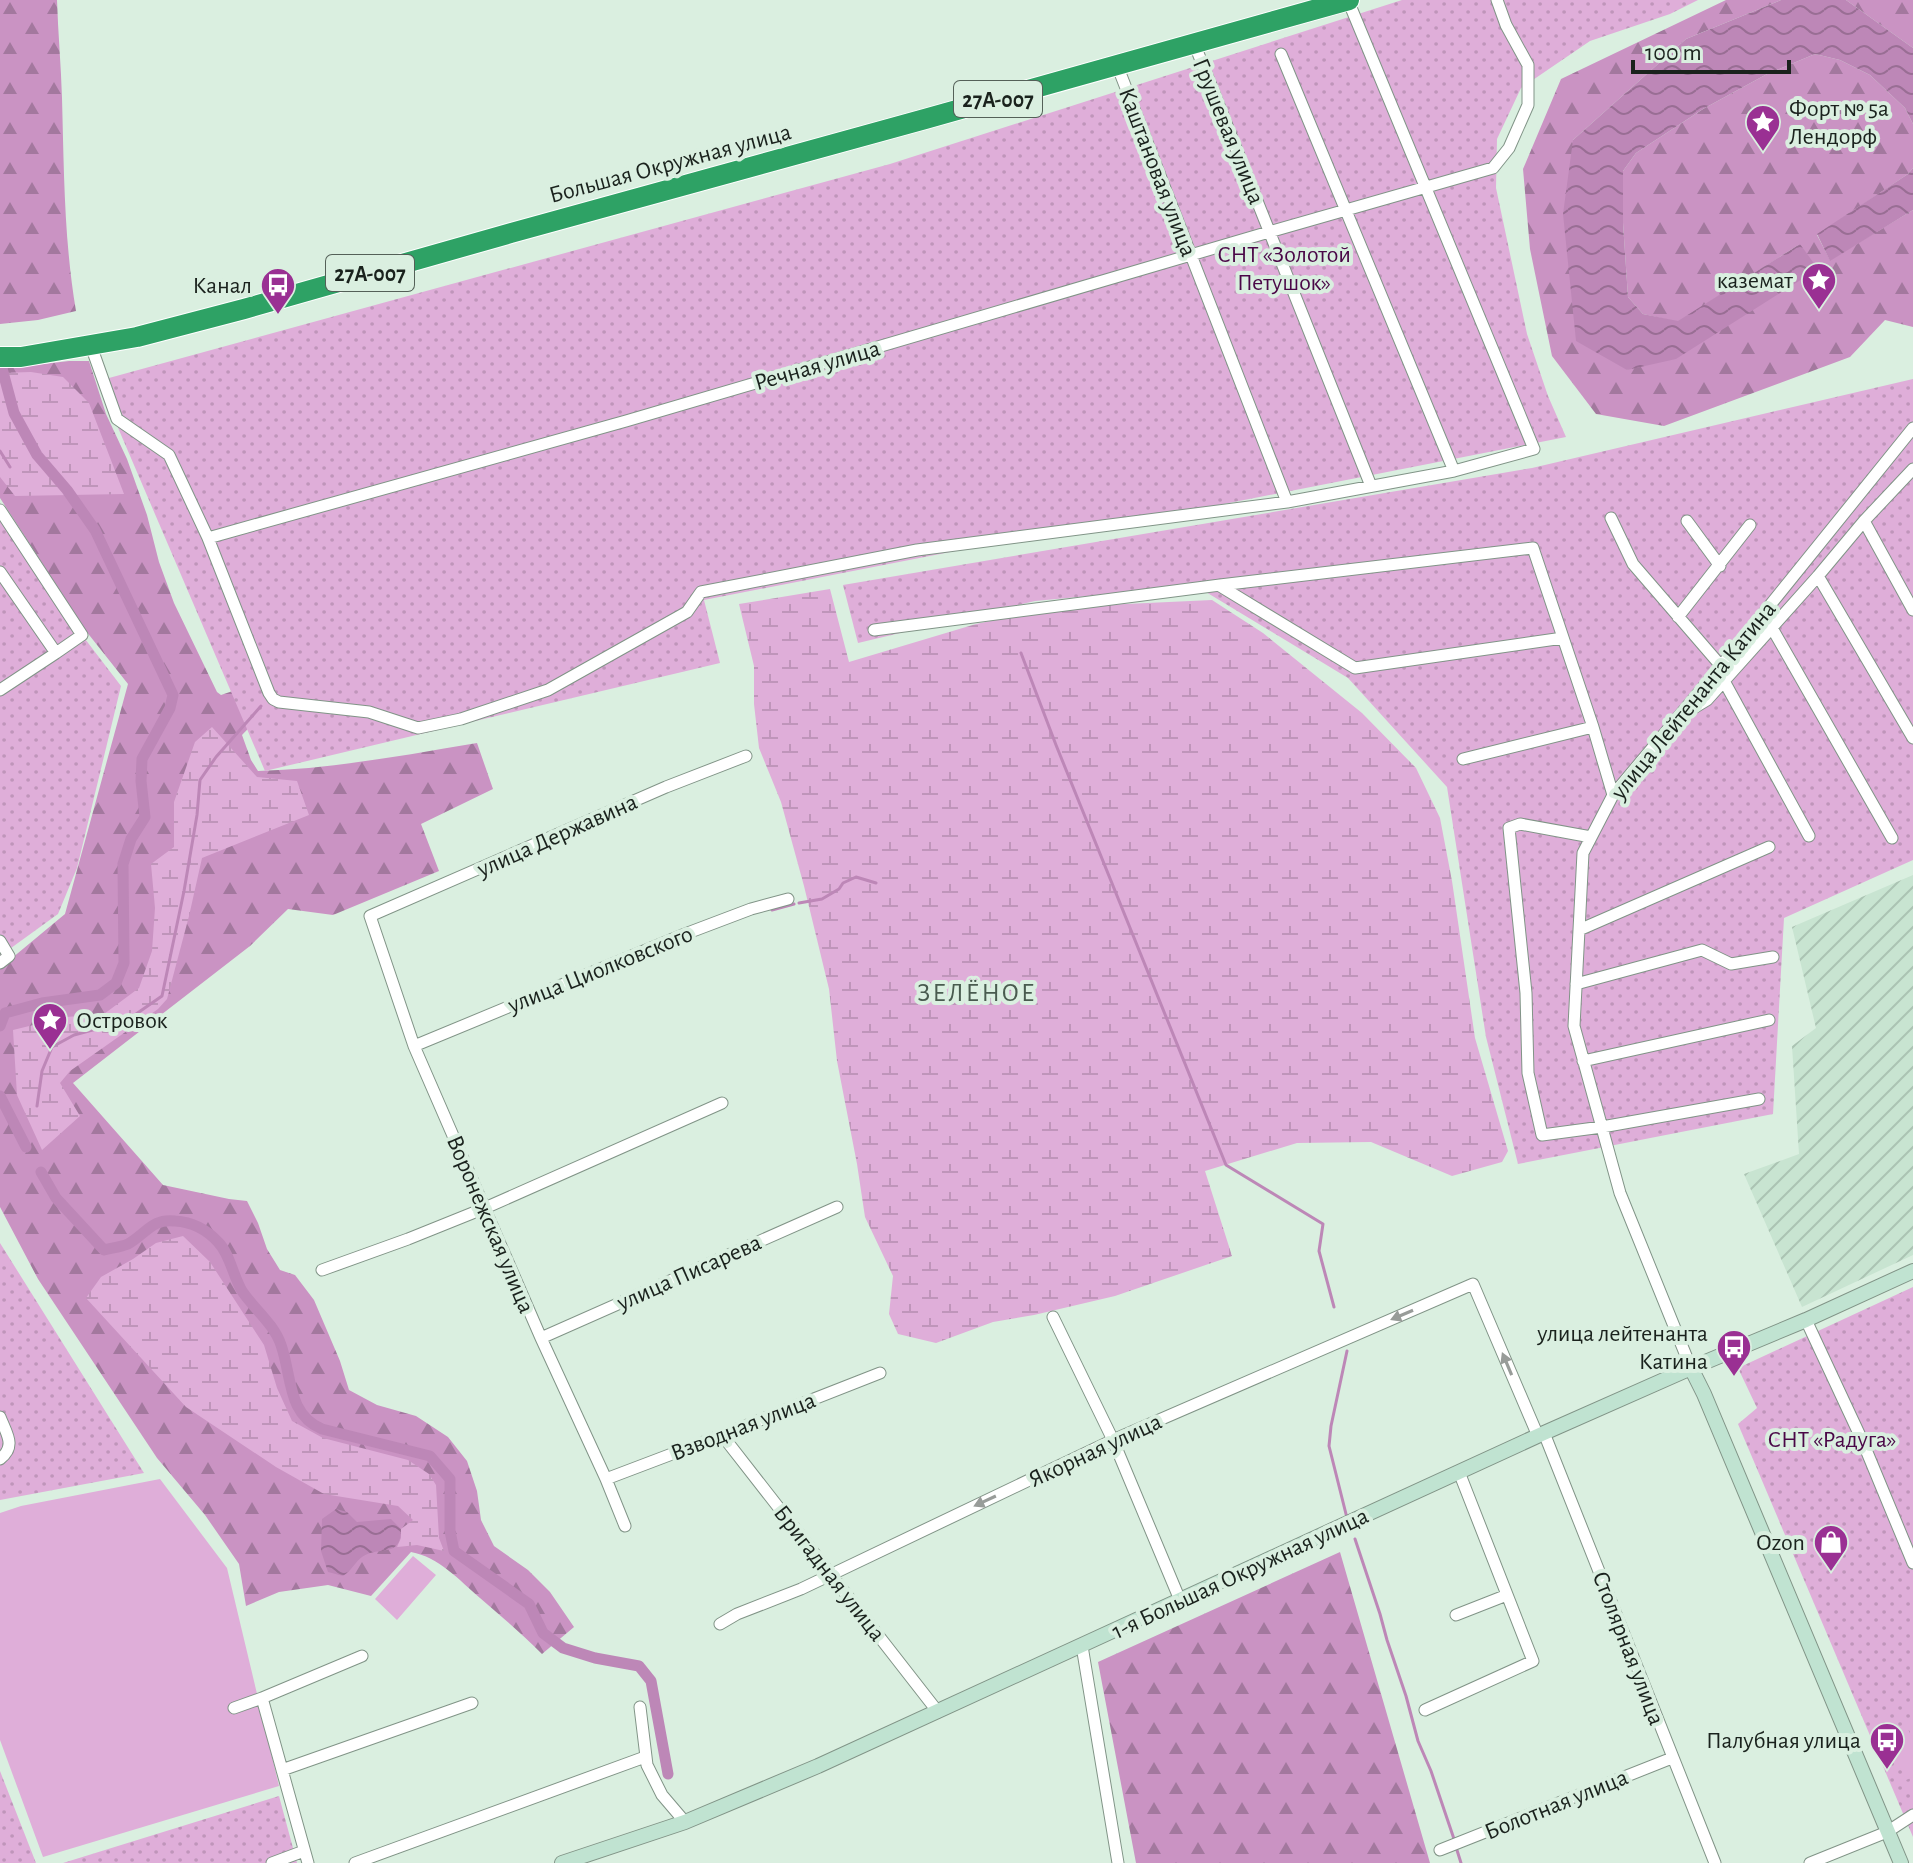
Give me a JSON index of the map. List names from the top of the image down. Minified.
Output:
{"streets":{"highway":["27А-007","Большая Окружная улица"],"street":["Грушевая улица","Каштановая улица","Речная улица","улица Лейтенанта Катина","улица Державина","улица Циолковского","Воронежская улица","улица Писарева","Взводная улица","Якорная улица","Бригадная улица","1-я Большая Окружная улица","Столярная улица","Болотная улица"]},"crossings":[["Грушевая улица","Большая Окружная улица"],["Грушевая улица","Речная улица"],["Большая Окружная улица","Каштановая улица"],["Каштановая улица","Речная улица"],["улица Лейтенанта Катина","1-я Большая Окружная улица"],["улица Державина","Воронежская улица"],["улица Циолковского","Воронежская улица"],["Воронежская улица","улица Писарева"],["Воронежская улица","Взводная улица"],["Взводная улица","Бригадная улица"],["Якорная улица","Бригадная улица"],["Якорная улица","Столярная улица"],["Бригадная улица","1-я Большая Окружная улица"],["1-я Большая Окружная улица","Столярная улица"],["Столярная улица","Болотная улица"]],"one_way":["Якорная улица"],"districts":["ЗЕЛЁНОЕ"],"parks":["СНТ «Золотой Петушок»","СНТ «Радуга»"],"places":{"place":["Форт № 5а Лендорф","каземат","Островок"],"bus stop":["Канал","улица лейтенанта Катина","Палубная улица"],"shop":["Ozon"]},"scale_bar":"100 m"}
